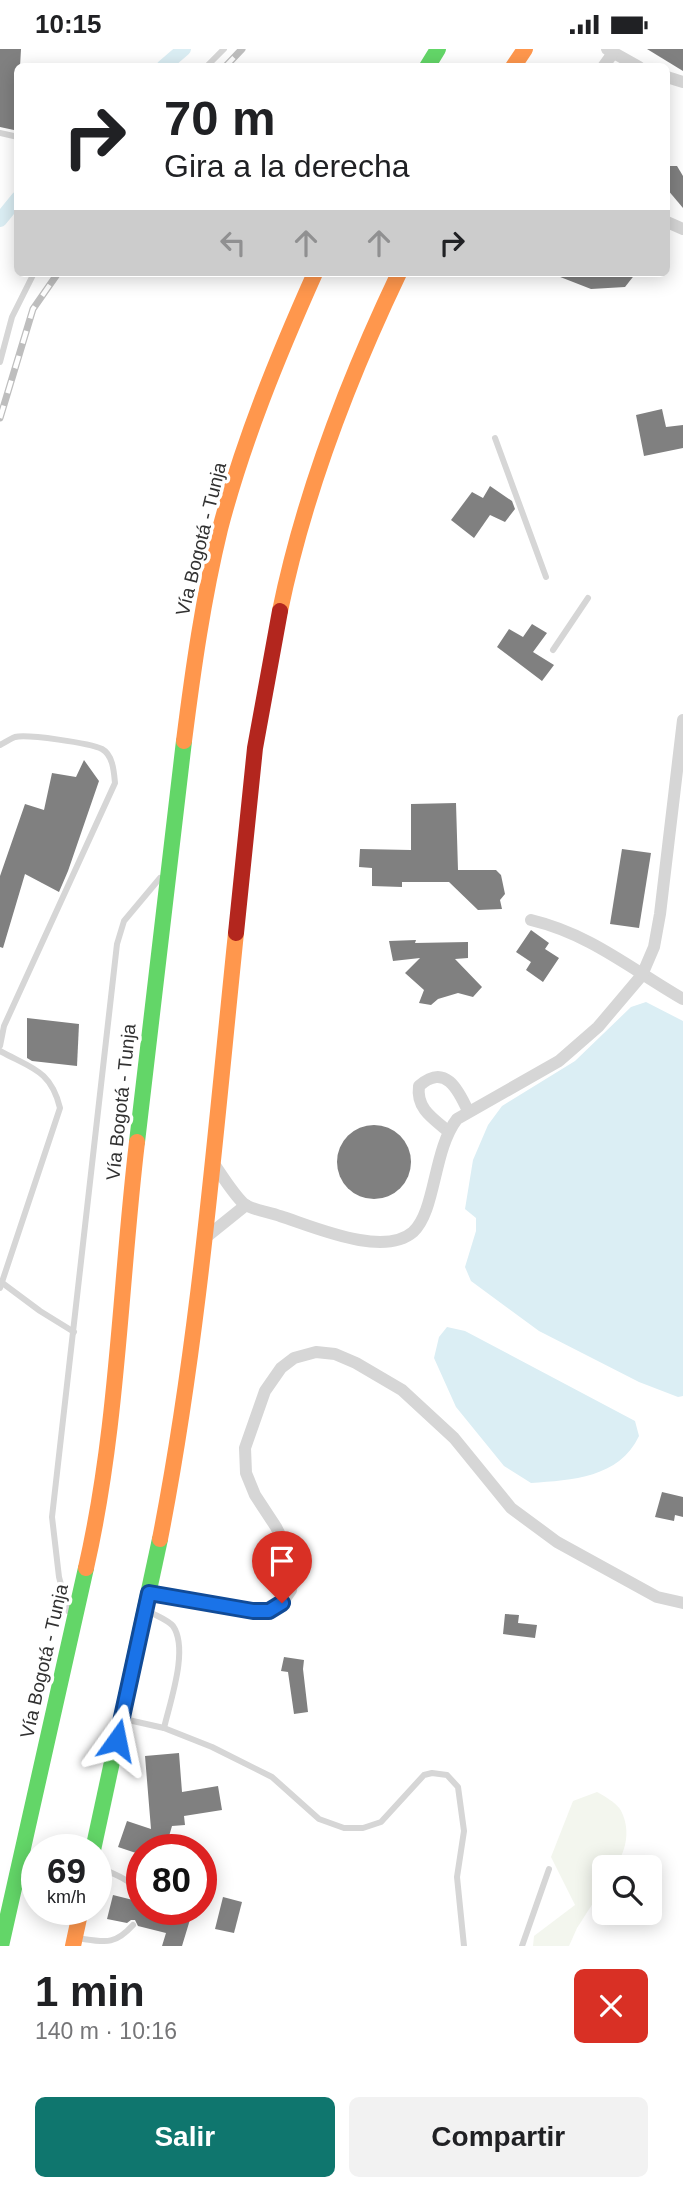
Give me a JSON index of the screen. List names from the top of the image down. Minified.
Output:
{"streets":{"highway":["Vía Bogotá - Tunja"]},"page":{"status":"10:15","turn":["70 m","Gira a la derecha"],"speed":"69 km/h","limit":"80","heading":["1 min","140 m · 10:16"],"buttons":["Salir","Compartir"]}}
